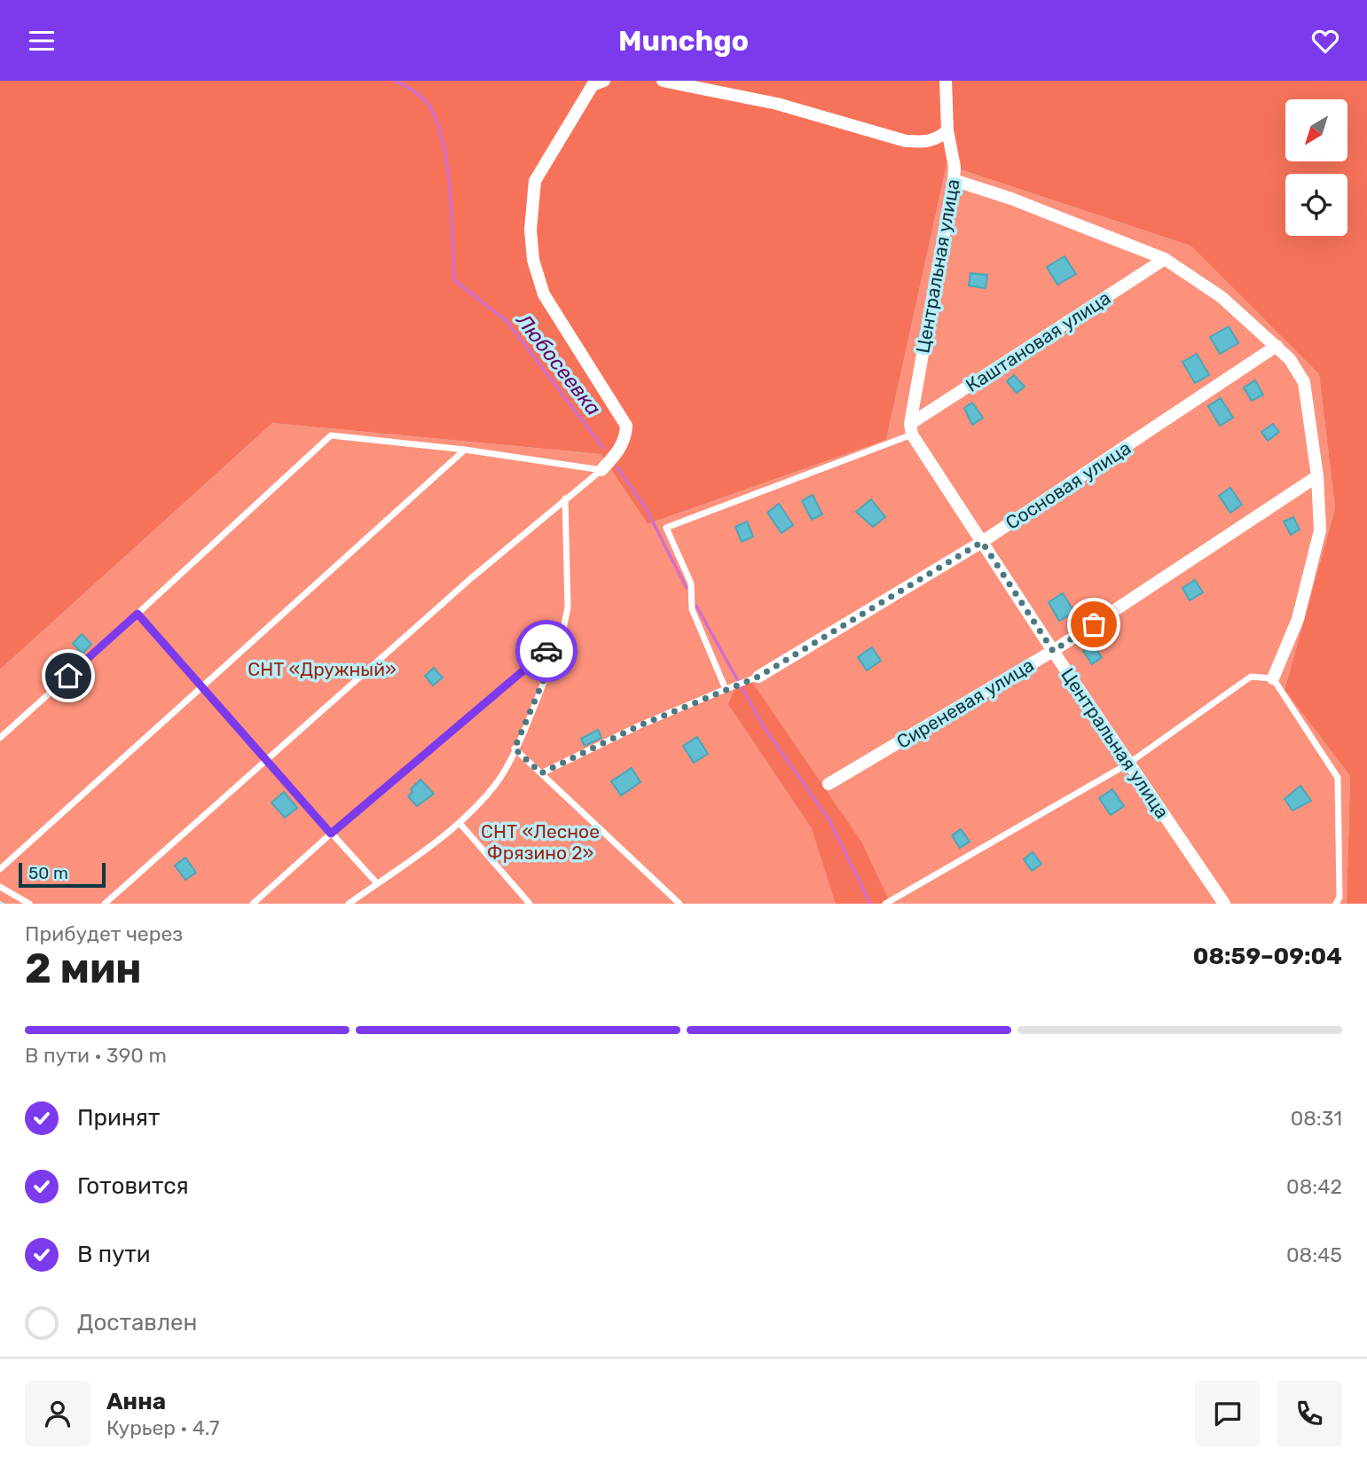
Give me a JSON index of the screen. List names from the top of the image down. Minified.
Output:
{"streets":{"street":["Центральная улица","Каштановая улица","Сосновая улица","Сиреневая улица"]},"crossings":[["Центральная улица","Каштановая улица"],["Центральная улица","Сосновая улица"],["Центральная улица","Сиреневая улица"]],"water":["Любосеевка"],"parks":["СНТ «Дружный»","СНТ «Лесное Фрязино 2»"],"scale_bar":"50 m","north":"bottom left","page":{"header":"Munchgo","scale":"50 m","heading":["2 мин","Прибудет через","08:59–09:04"],"panel":["Анна","Курьер · 4.7"],"bar":"В пути · 390 m","list":[["Принят","08:31"],["Готовится","08:42"],["В пути","08:45"],"Доставлен"]}}
